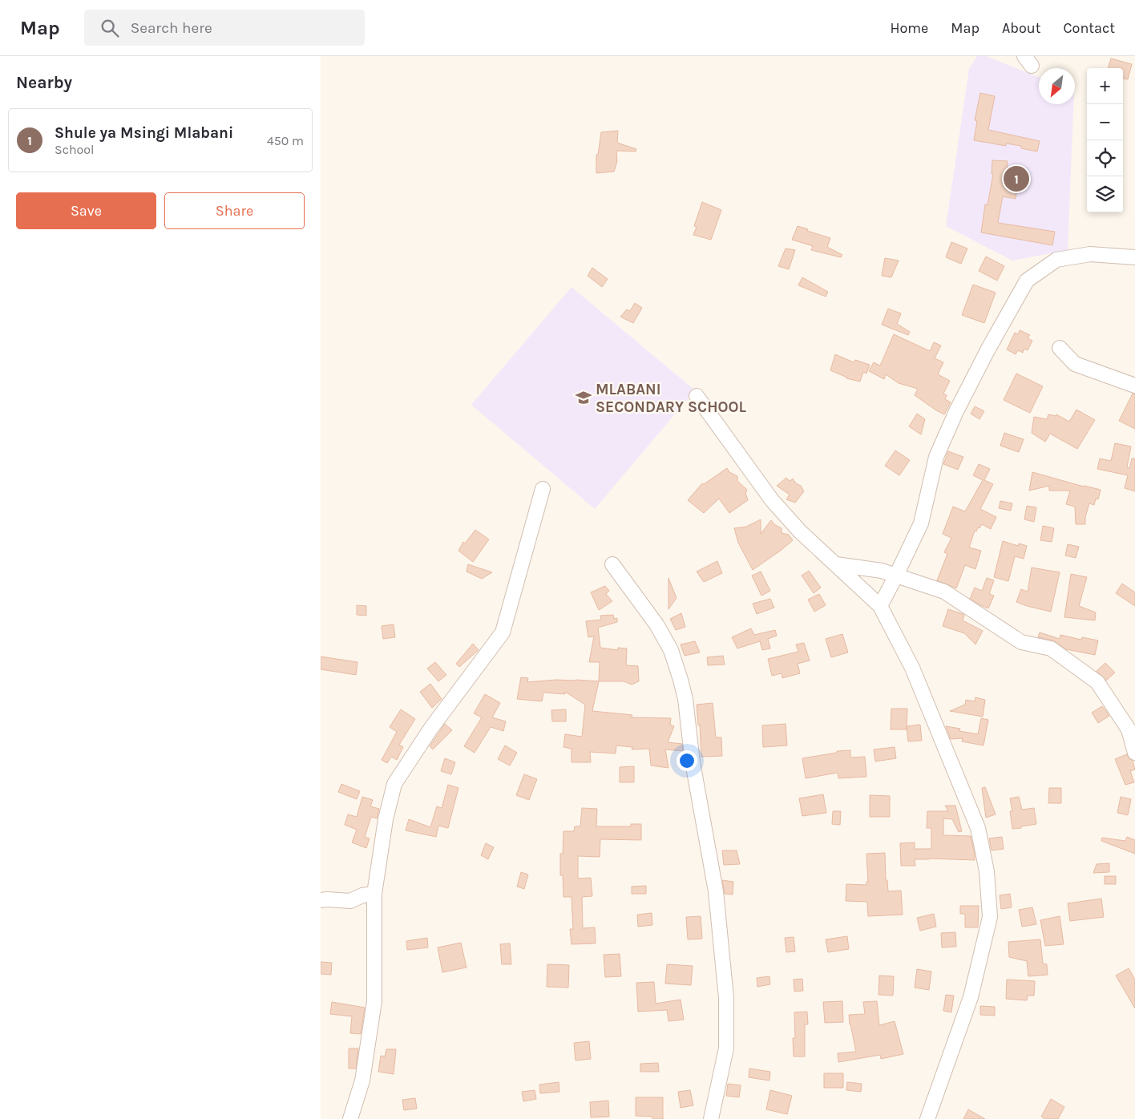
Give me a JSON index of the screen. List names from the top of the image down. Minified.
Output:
{"places":{"school or university":["MLABANI SECONDARY SCHOOL"]},"north":"bottom left","page":{"header":"Map","search":"Search here","nav":["Home","Map","About","Contact"],"heading":"Nearby","map_buttons":["+","−"],"list":[{"mark":"1","name":"Shule ya Msingi Mlabani","note":"School","value":"450 m"}],"pins":"1","buttons":["Save","Share"]}}
